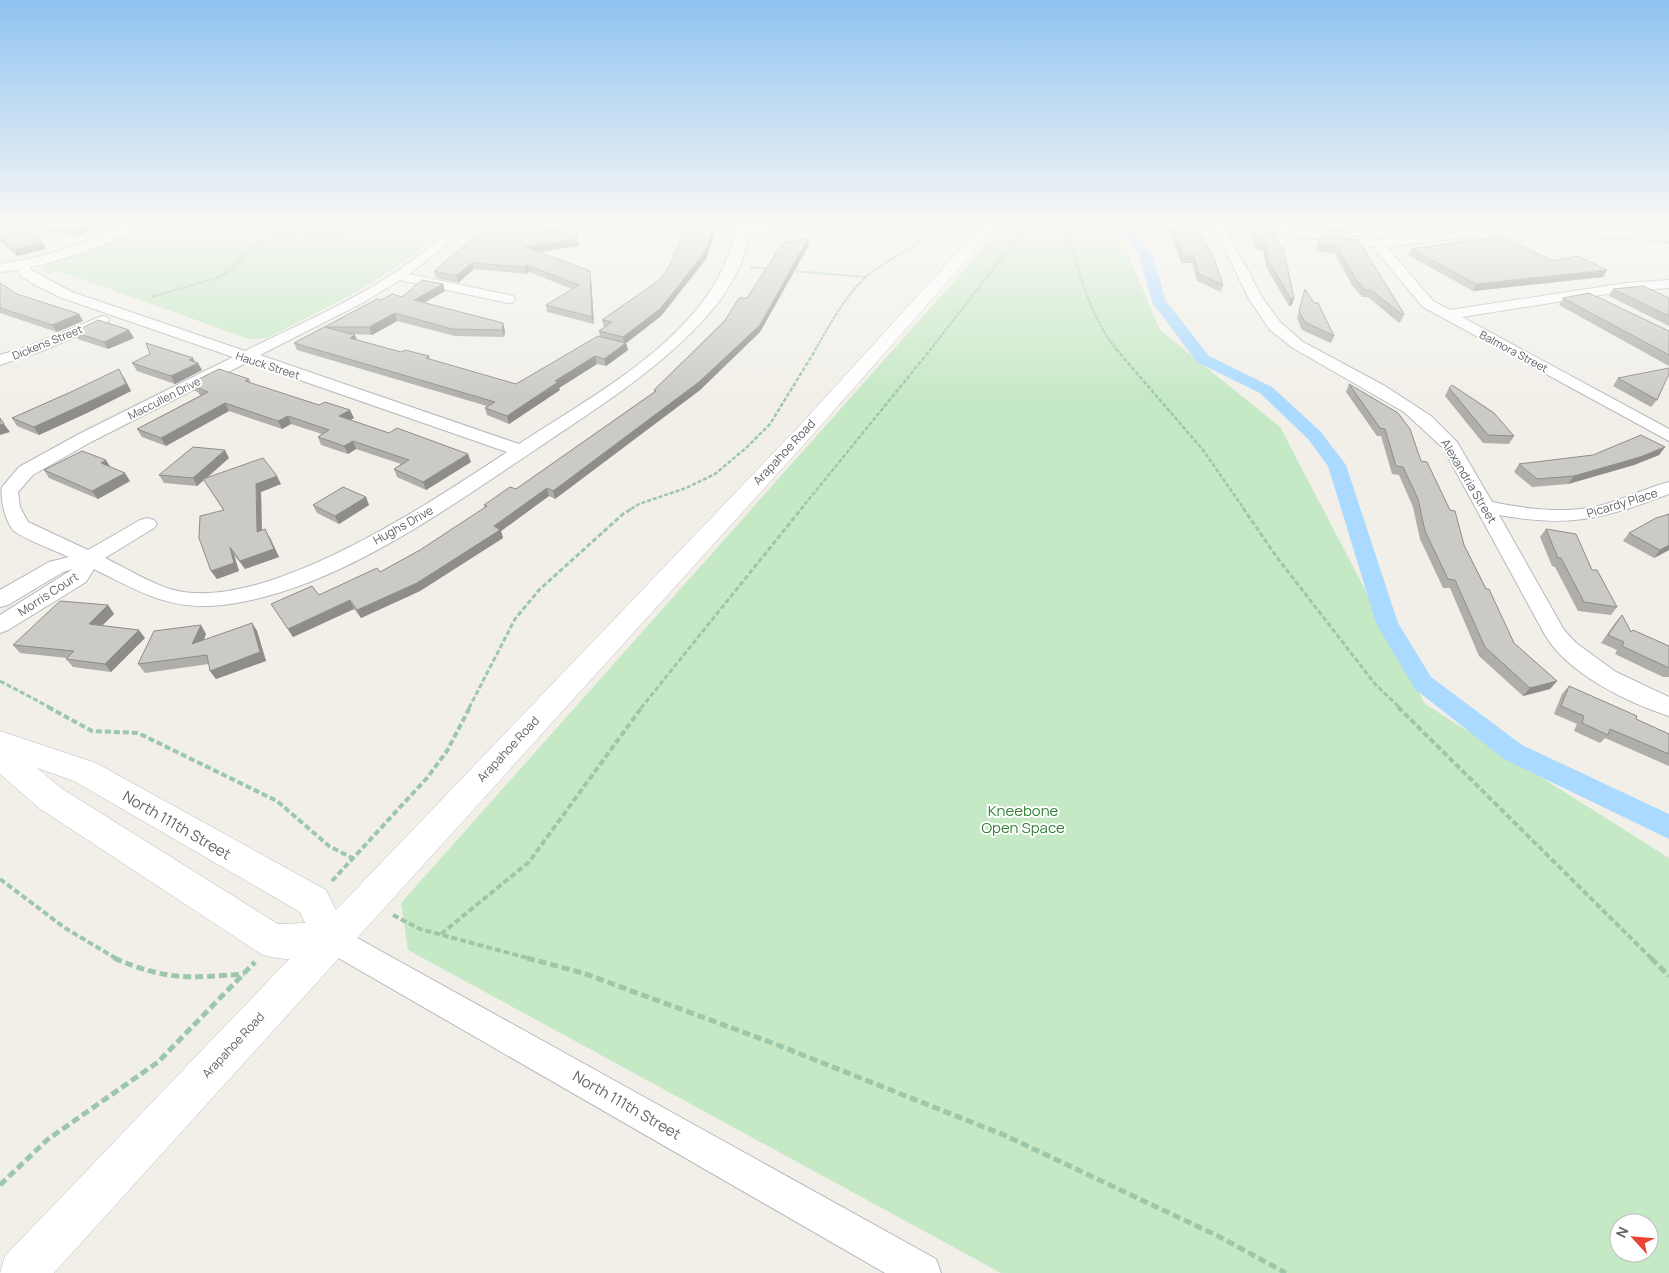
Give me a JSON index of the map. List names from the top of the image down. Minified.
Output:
{"streets":{"main road":["Arapahoe Road","North 111th Street"],"street":["Dickens Street","Balmora Street","Hauck Street","Maccullen Drive","Alexandria Street","Picardy Place","Hughs Drive","Morris Court"]},"crossings":[["Dickens Street","Hauck Street"],["Hauck Street","Maccullen Drive"],["Hauck Street","Hughs Drive"],["Maccullen Drive","Hughs Drive"],["Arapahoe Road","North 111th Street"],["Alexandria Street","Picardy Place"],["Hughs Drive","Morris Court"]],"parks":["Kneebone Open Space"],"north":"top left"}
